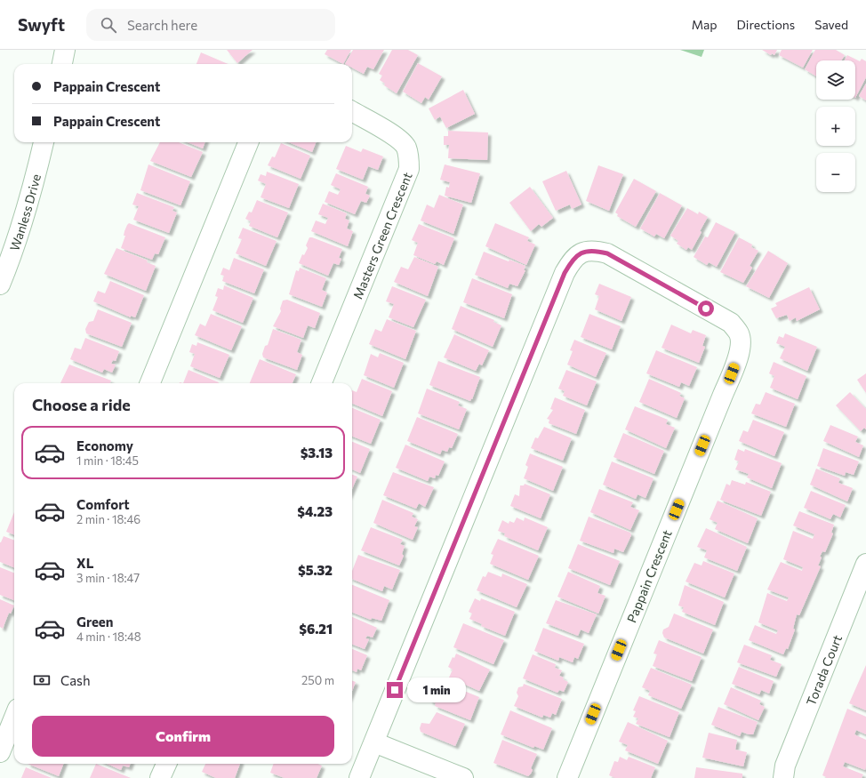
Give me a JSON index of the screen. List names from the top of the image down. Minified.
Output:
{"streets":{"street":["Wanless Drive","Masters Green Crescent","Pappain Crescent","Torada Court"]},"page":{"header":"Swyft","search":"Search here","nav":["Map","Directions","Saved"],"map_buttons":["+","−"],"banner":["Pappain Crescent","Pappain Crescent"],"heading":"Choose a ride","list":[{"name":"Economy","note":"1 min · 18:45","value":"$3.13"},{"name":"Comfort","note":"2 min · 18:46","value":"$4.23"},{"name":"XL","note":"3 min · 18:47","value":"$5.32"},{"name":"Green","note":"4 min · 18:48","value":"$6.21"}],"pay":["Cash","250 m"],"bubble":"1 min","buttons":"Confirm"}}
